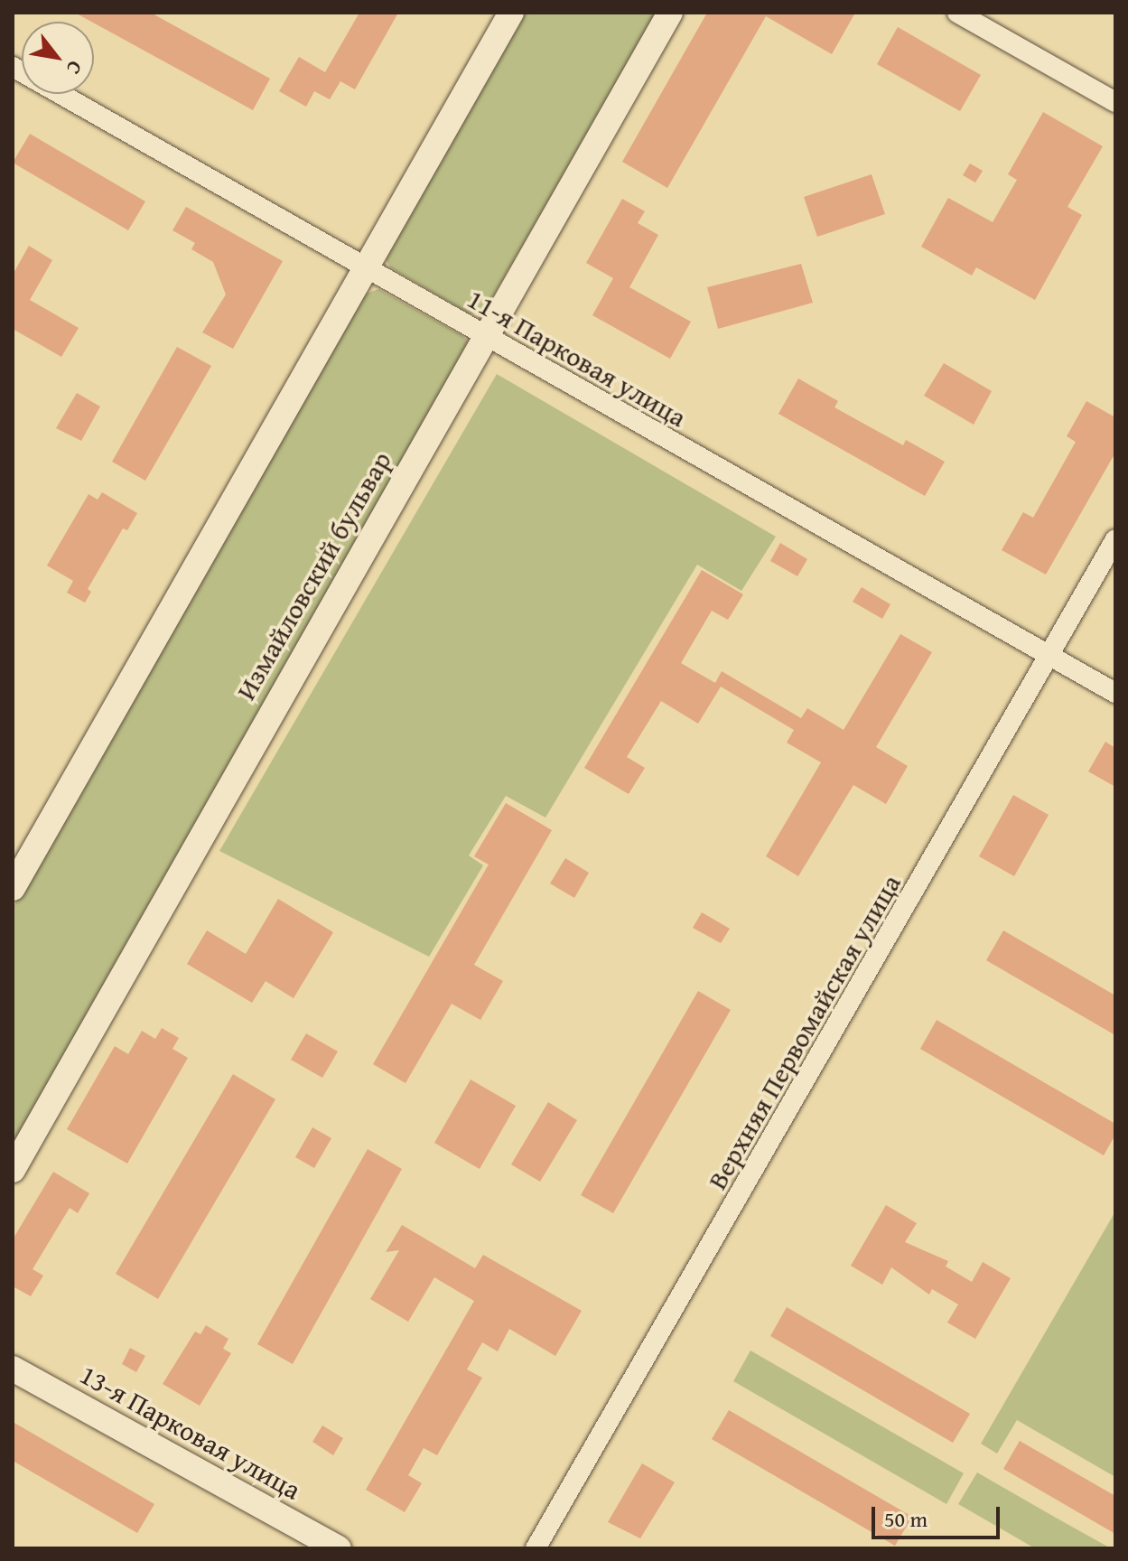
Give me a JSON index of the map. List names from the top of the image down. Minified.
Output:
{"streets":{"street":["11-я Парковая улица","Измайловский бульвар","Верхняя Первомайская улица","13-я Парковая улица"]},"crossings":[["11-я Парковая улица","Измайловский бульвар"],["11-я Парковая улица","Верхняя Первомайская улица"]],"scale_bar":"50 m","north":"bottom right"}
